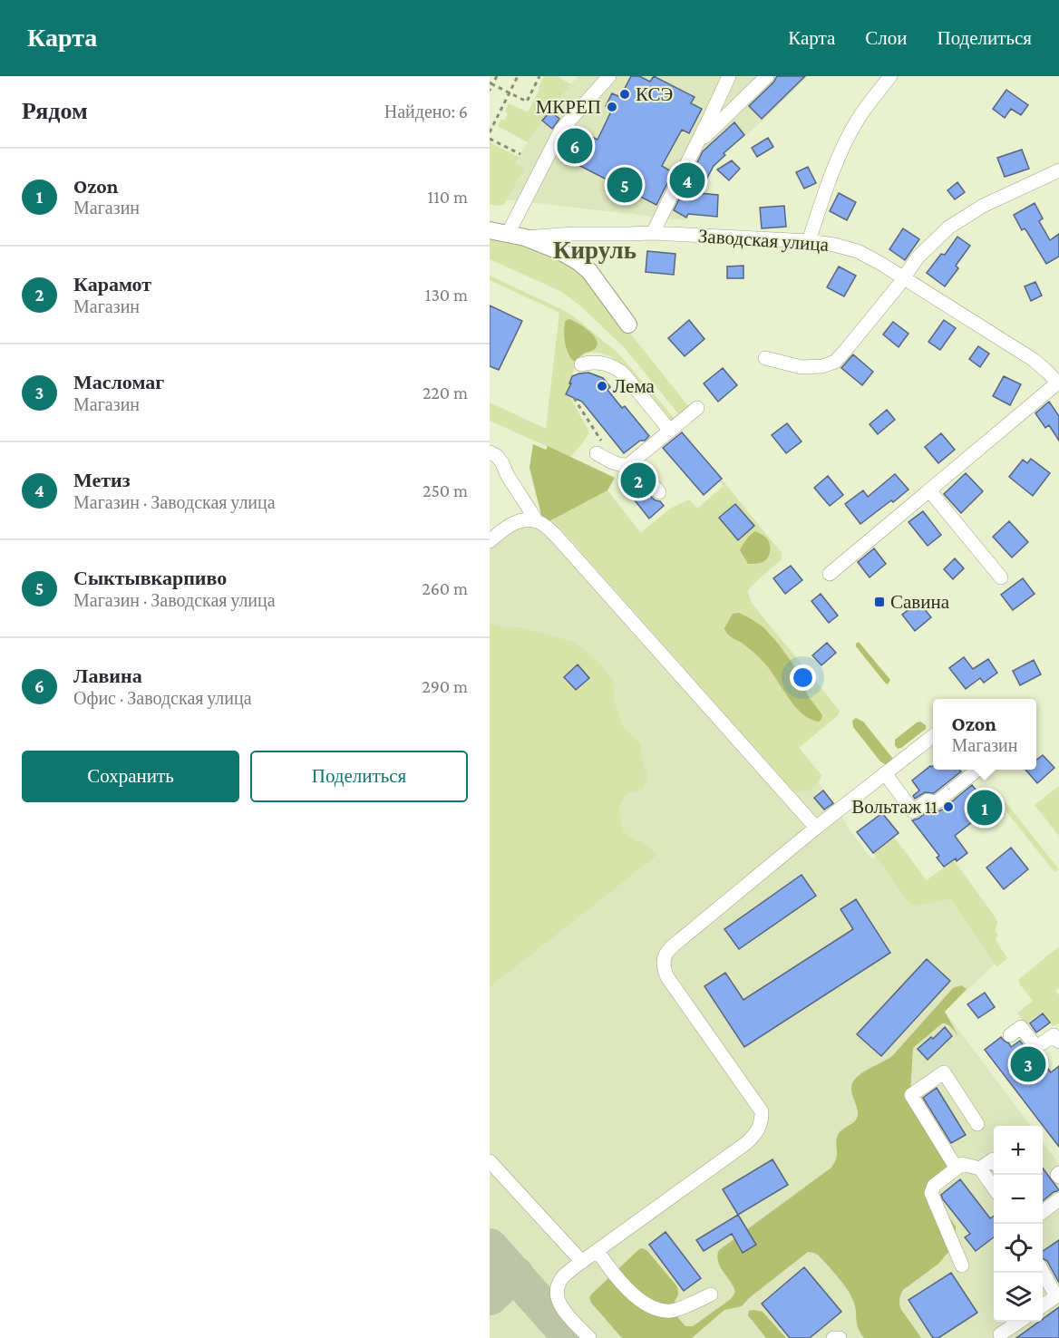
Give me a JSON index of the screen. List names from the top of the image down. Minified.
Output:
{"streets":{"street":["Заводская улица"]},"districts":["Кируль"],"places":{"other":["КСЭ","МКРЕП","Лема","Вольтаж 11"],"transit":["Савина"]},"page":{"header":"Карта","nav":["Карта","Слои","Поделиться"],"heading":["Рядом","Найдено: 6"],"pins":["6","4","5","2","1","3"],"list":[{"mark":"1","name":"Ozon","note":"Магазин","value":"110 m"},{"mark":"2","name":"Карамот","note":"Магазин","value":"130 m"},{"mark":"3","name":"Масломаг","note":"Магазин","value":"220 m"},{"mark":"4","name":"Метиз","note":"Магазин · Заводская улица","value":"250 m"},{"mark":"5","name":"Сыктывкарпиво","note":"Магазин · Заводская улица","value":"260 m"},{"mark":"6","name":"Лавина","note":"Офис · Заводская улица","value":"290 m"}],"popup":["Ozon","Магазин"],"buttons":["Сохранить","Поделиться"],"map_buttons":["+","−"]}}
